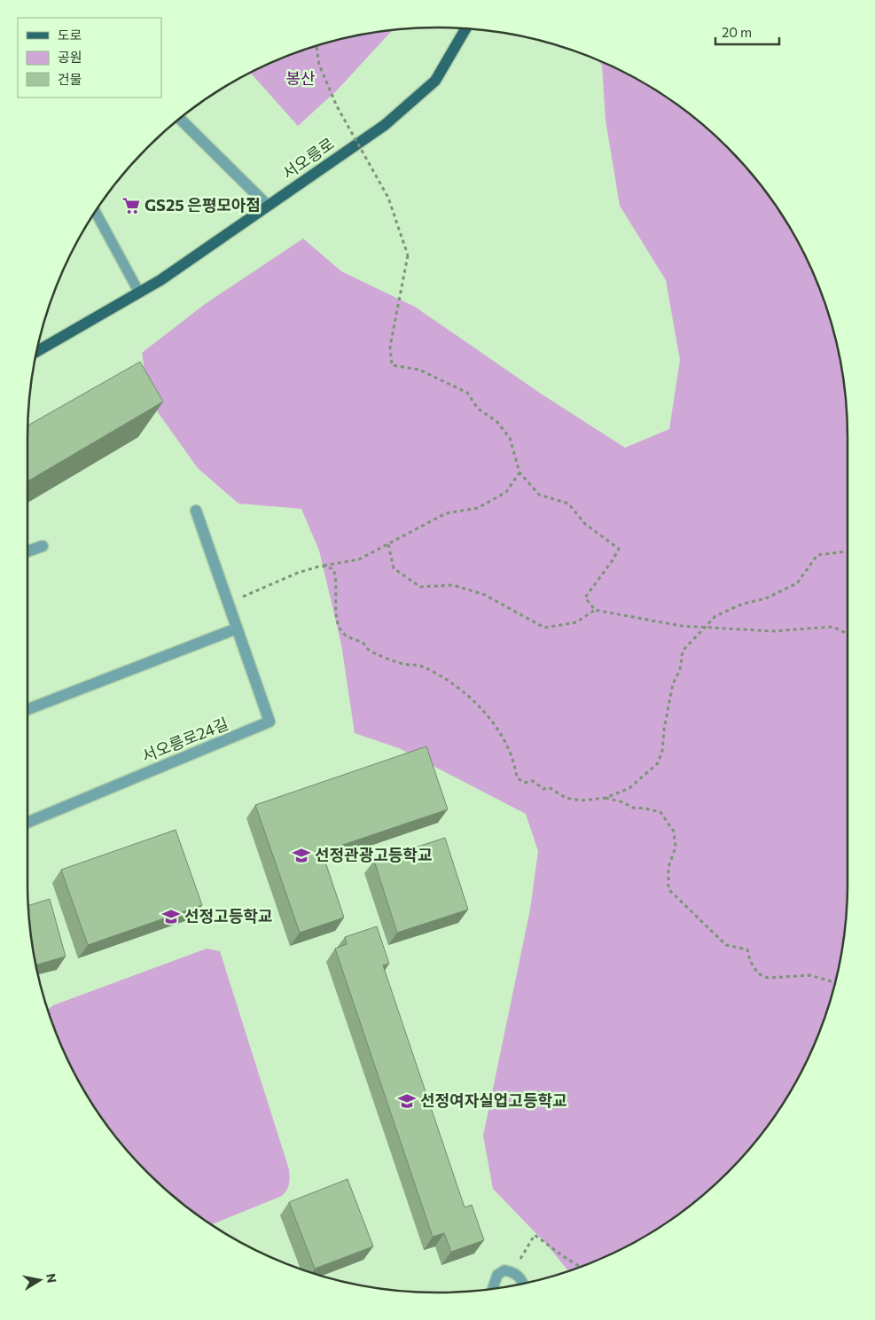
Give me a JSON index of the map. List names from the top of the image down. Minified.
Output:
{"streets":{"main road":["서오릉로"],"street":["서오릉로24길"]},"parks":["봉산"],"places":{"supermarket":["GS25 은평모아점"],"school or university":["선정관광고등학교","선정고등학교","선정여자실업고등학교"]},"legend":["도로","공원","건물"],"scale_bar":"20 m","north":"right"}
